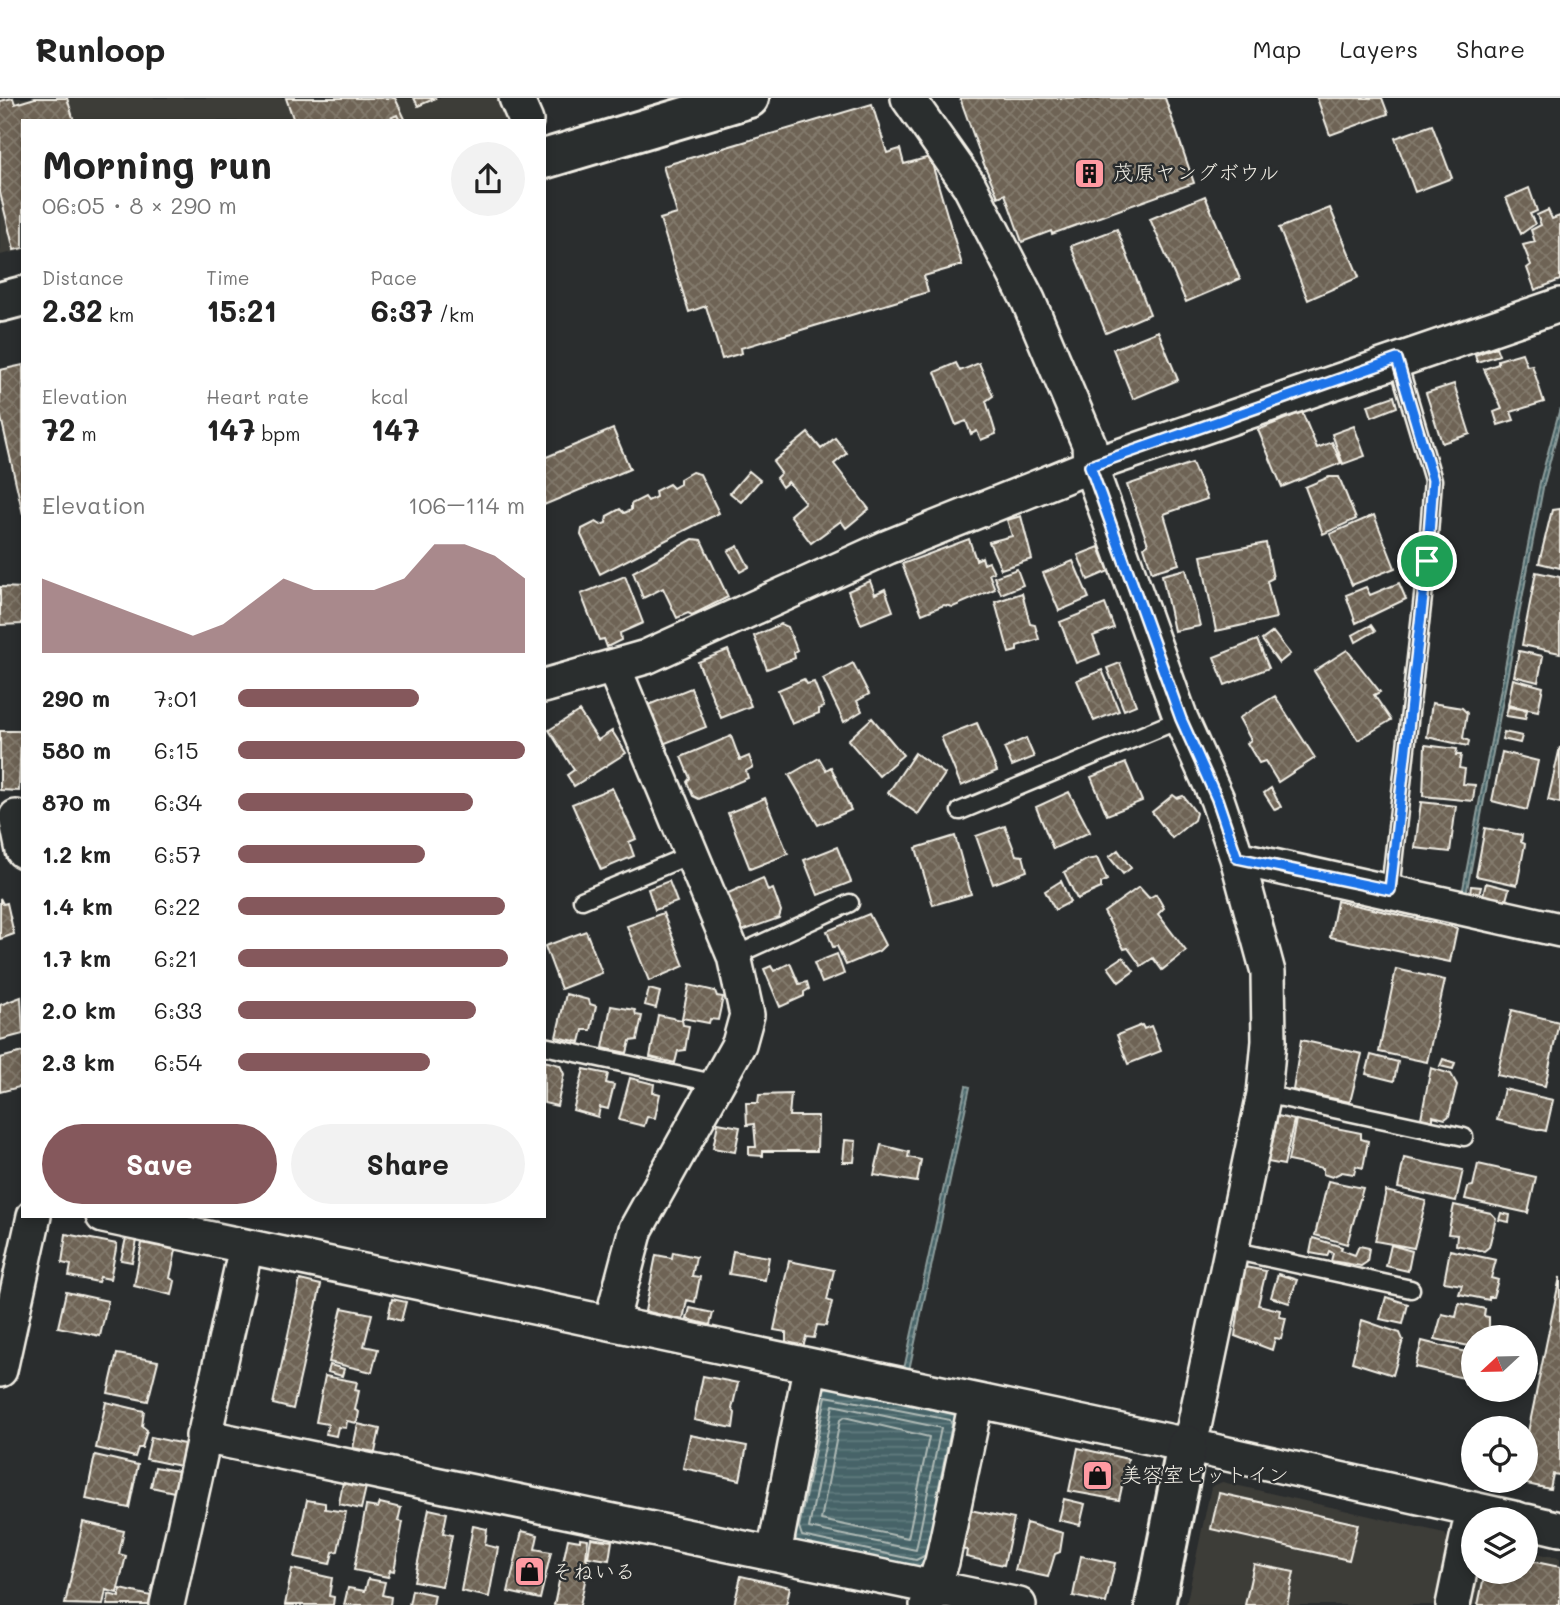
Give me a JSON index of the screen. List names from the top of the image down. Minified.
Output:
{"places":{"building":["茂原ヤングボウル"],"shop":["美容室ピットイン","そねいる"]},"north":"left","page":{"header":"Runloop","nav":["Map","Layers","Share"],"heading":["Morning run","06:05 · 8 × 290 m"],"stats":[["Distance","2.32 km"],["Time","15:21"],["Pace","6:37 /km"],["Elevation","72 m"],["Heart rate","147 bpm"],["kcal","147"]],"chart":["Elevation","106–114 m"],"list":[{"name":"290 m","note":"7:01"},{"name":"580 m","note":"6:15"},{"name":"870 m","note":"6:34"},{"name":"1.2 km","note":"6:57"},{"name":"1.4 km","note":"6:22"},{"name":"1.7 km","note":"6:21"},{"name":"2.0 km","note":"6:33"},{"name":"2.3 km","note":"6:54"}],"buttons":["Save","Share"]}}
